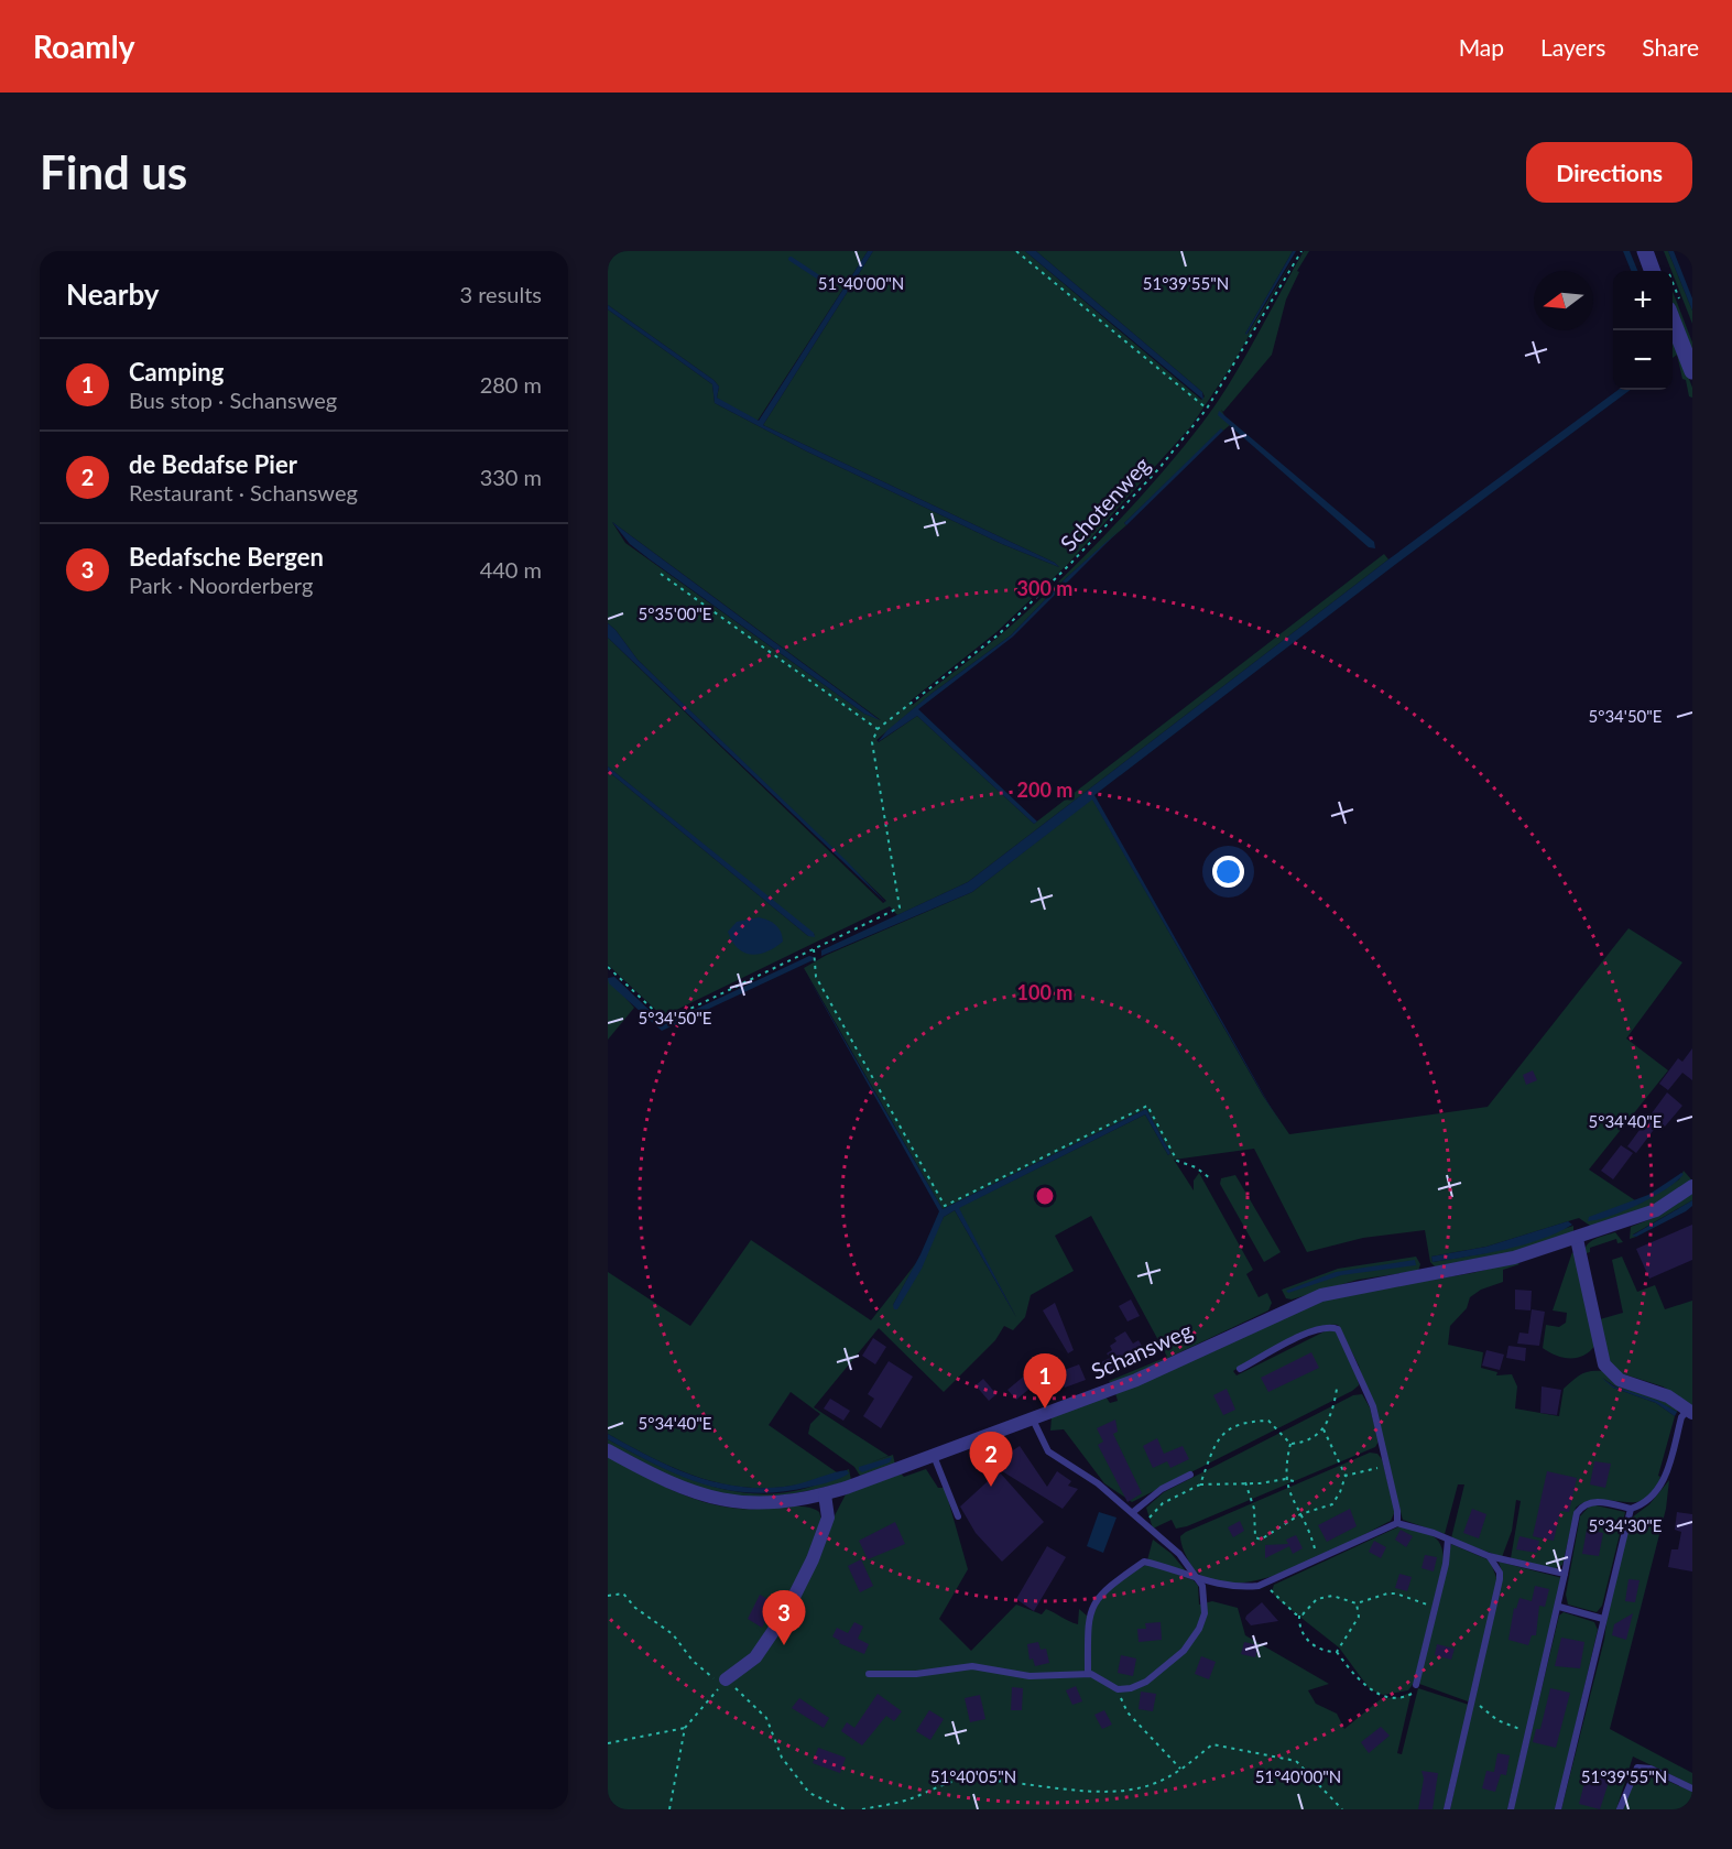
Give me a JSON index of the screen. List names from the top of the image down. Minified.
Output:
{"streets":{"street":["Schansweg"],"path":["Schotenweg"]},"north":"left","page":{"header":"Roamly","nav":["Map","Layers","Share"],"buttons":"Directions","title":"Find us","heading":["Nearby","3 results"],"map_buttons":["+","−"],"list":[{"mark":"1","name":"Camping","note":"Bus stop · Schansweg","value":"280 m"},{"mark":"2","name":"de Bedafse Pier","note":"Restaurant · Schansweg","value":"330 m"},{"mark":"3","name":"Bedafsche Bergen","note":"Park · Noorderberg","value":"440 m"}],"pins":["1","2","3"]},"coordinates":["51°40'00\"N","51°39'55\"N","5°35'00\"E","5°34'50\"E","5°34'40\"E","5°34'30\"E","51°40'05\"N"],"rings":["300 m","200 m","100 m"]}
